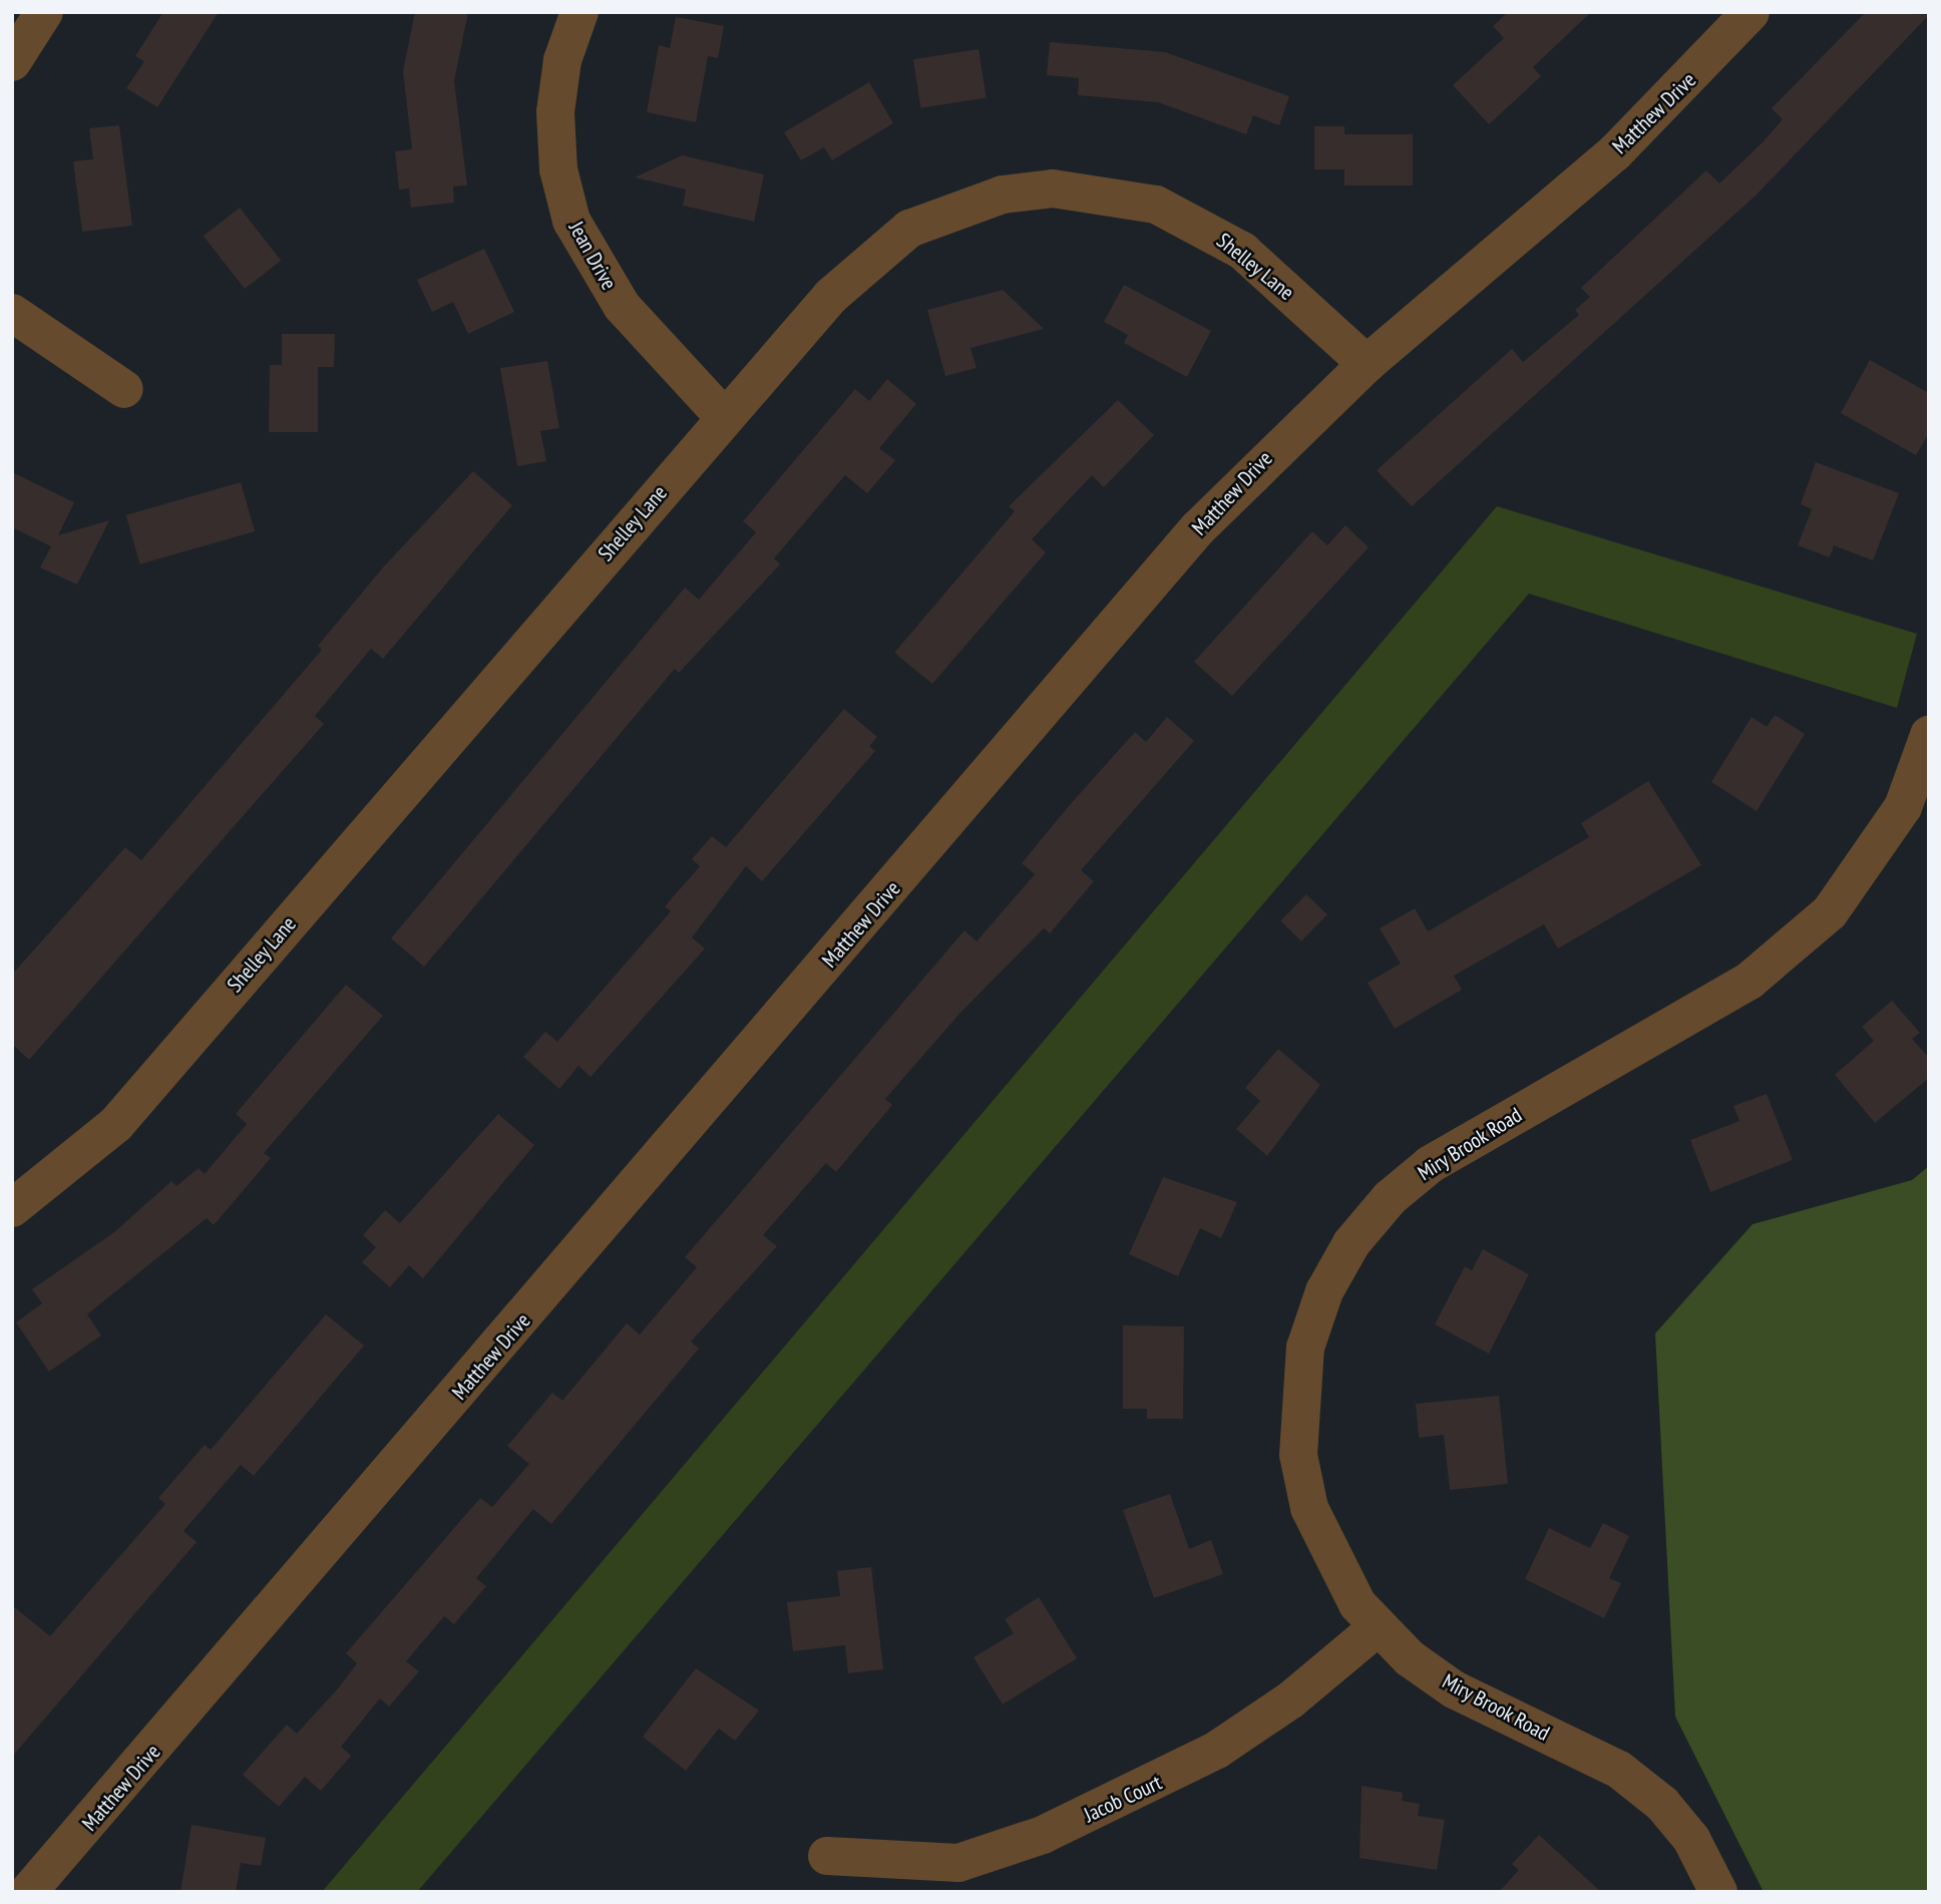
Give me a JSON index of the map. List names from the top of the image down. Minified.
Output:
{"streets":{"street":["Matthew Drive","Jean Drive","Shelley Lane","Miry Brook Road","Jacob Court"]},"crossings":[["Matthew Drive","Shelley Lane"],["Jean Drive","Shelley Lane"],["Miry Brook Road","Jacob Court"]]}
